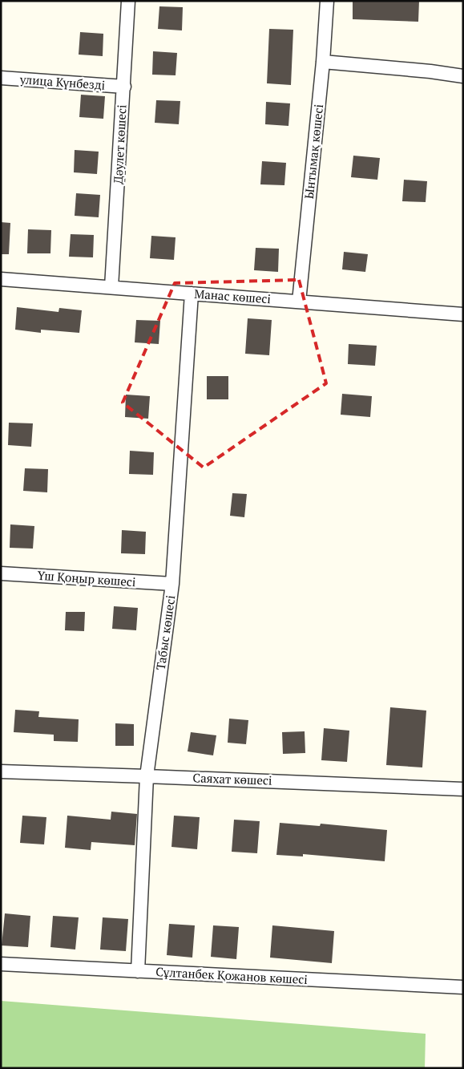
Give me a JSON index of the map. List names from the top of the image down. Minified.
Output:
{"streets":{"street":["улица Күнбезді","Дәулет көшесі","Ынтымақ көшесі","Манас көшесі","Үш Қоңыр көшесі","Табыс көшесі","Саяхат көшесі","Сұлтанбек Қожанов көшесі"]},"crossings":[["улица Күнбезді","Дәулет көшесі"],["Дәулет көшесі","Манас көшесі"],["Ынтымақ көшесі","Манас көшесі"],["Манас көшесі","Табыс көшесі"],["Үш Қоңыр көшесі","Табыс көшесі"],["Табыс көшесі","Саяхат көшесі"],["Табыс көшесі","Сұлтанбек Қожанов көшесі"]]}
